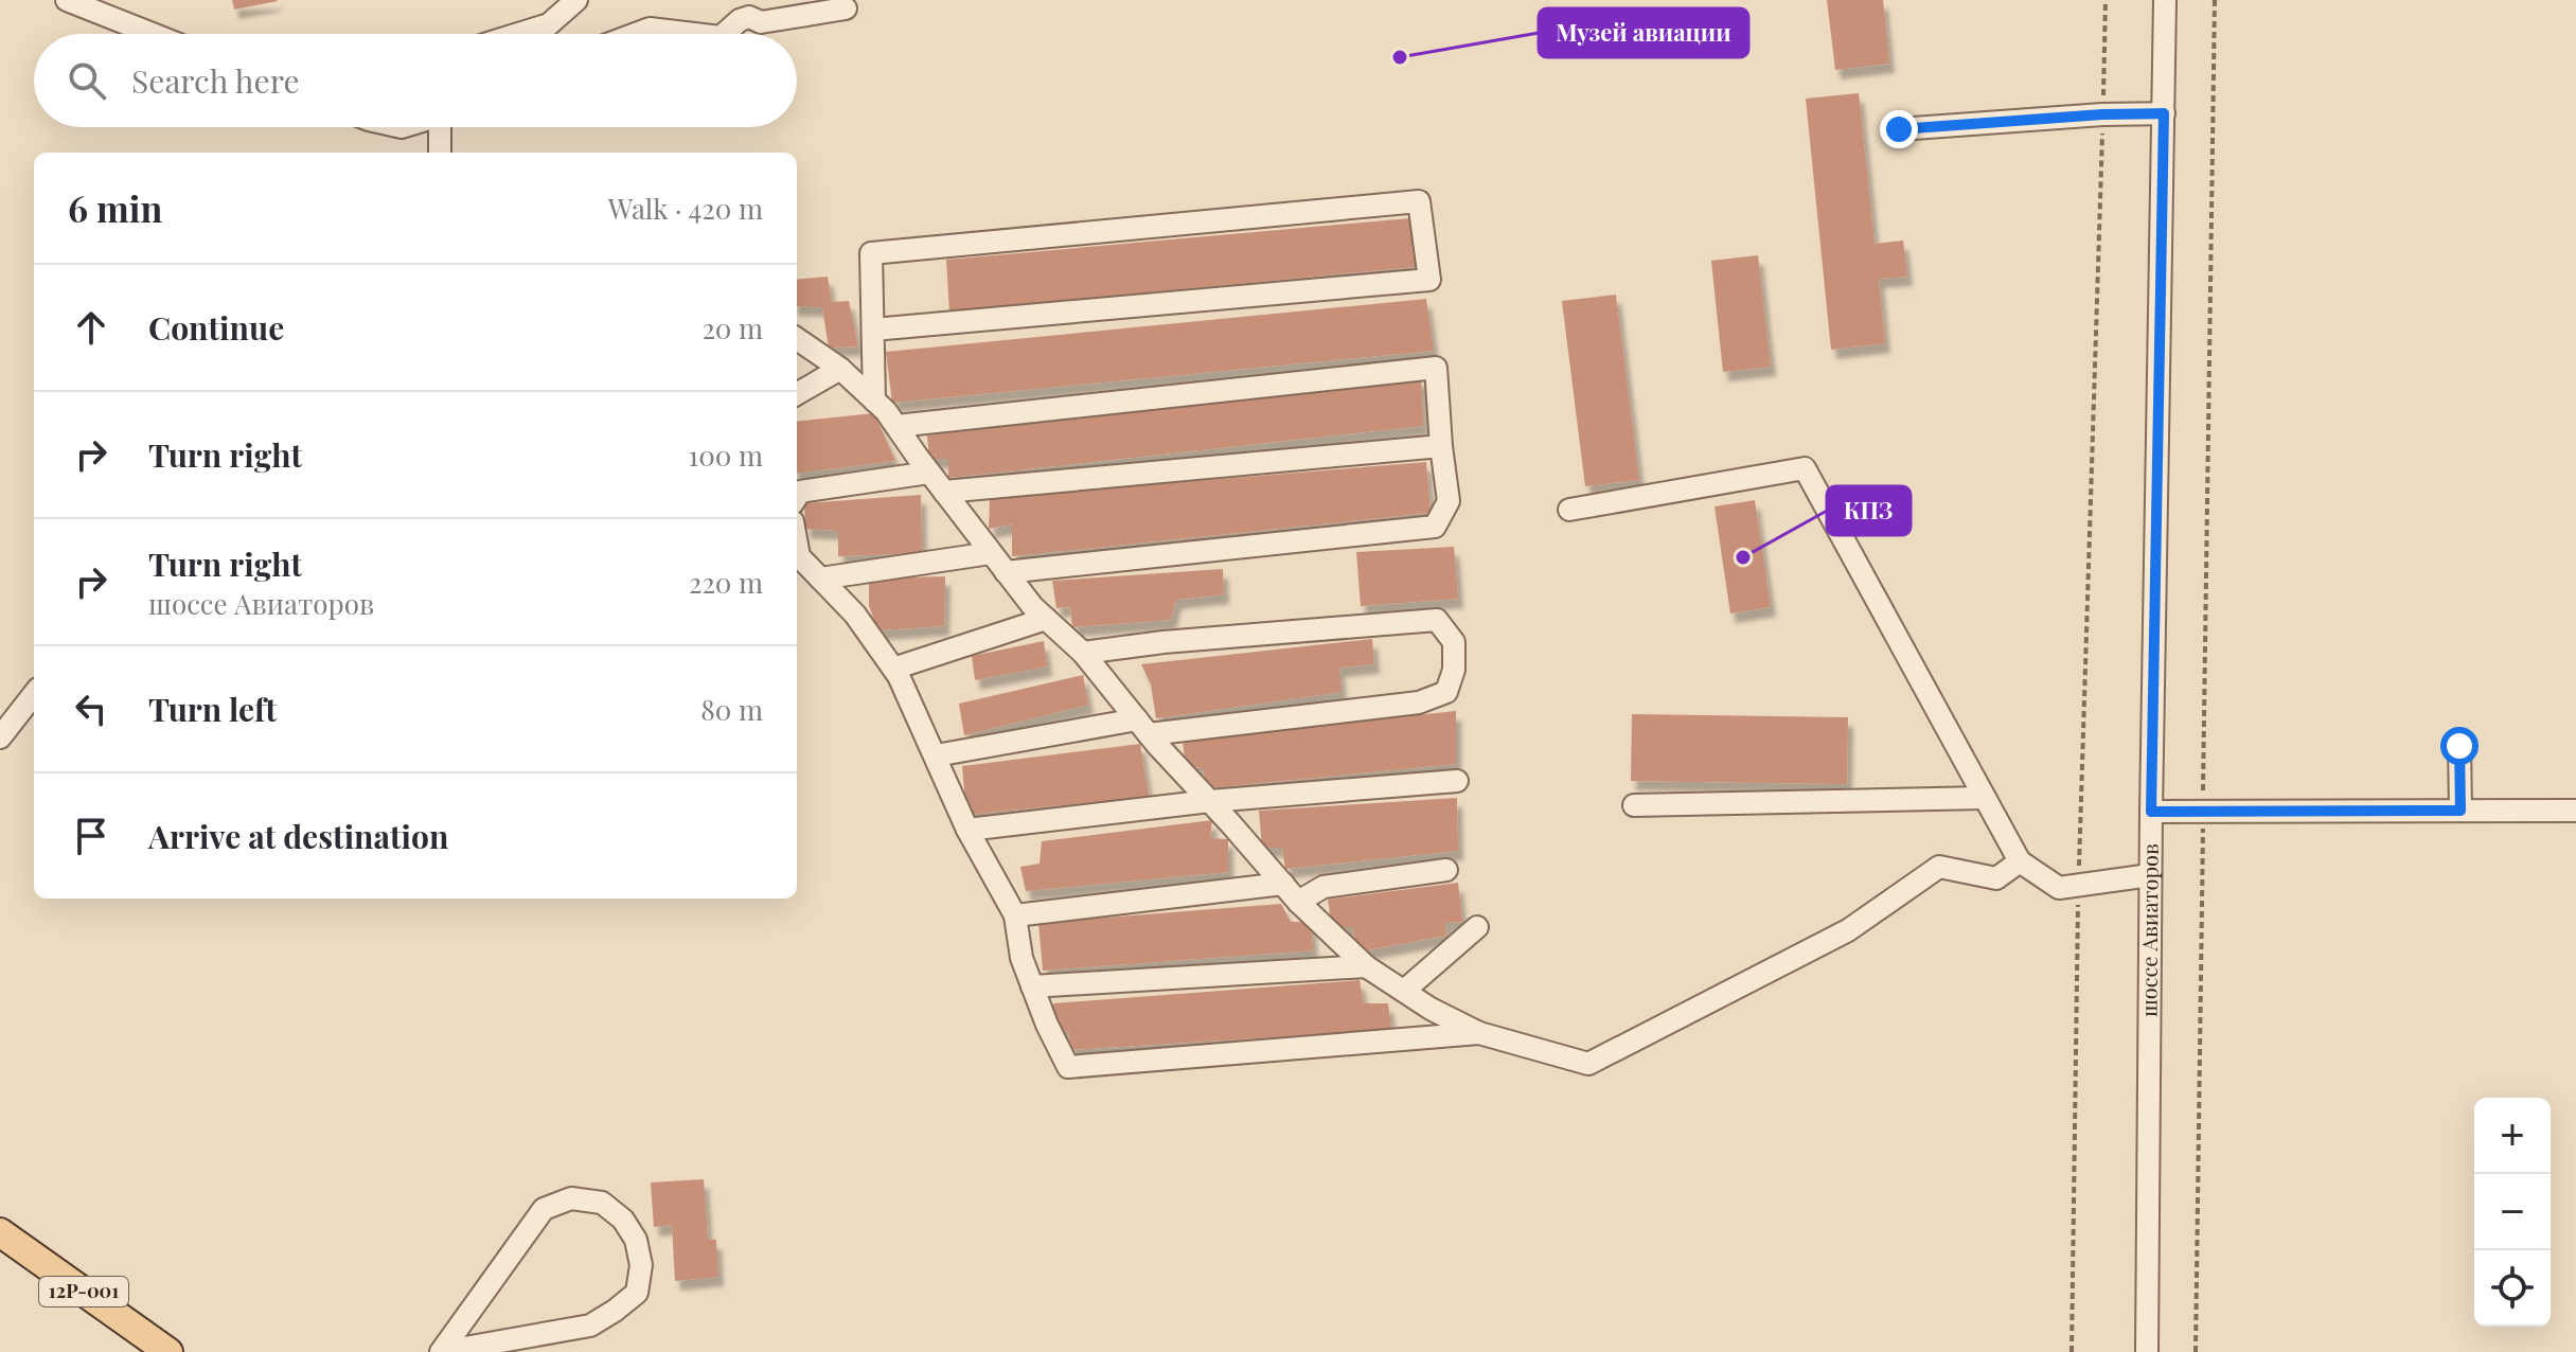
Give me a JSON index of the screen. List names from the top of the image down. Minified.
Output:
{"streets":{"main road":["12Р-001"],"street":["шоссе Авиаторов"]},"places":["Музей авиации","КПЗ"],"page":{"search":"Search here","heading":["6 min","Walk · 420 m"],"list":[["Continue","20 m"],["Turn right","100 m"],["Turn right","шоссе Авиаторов","220 m"],["Turn left","80 m"],"Arrive at destination"],"map_buttons":["+","−"]}}
